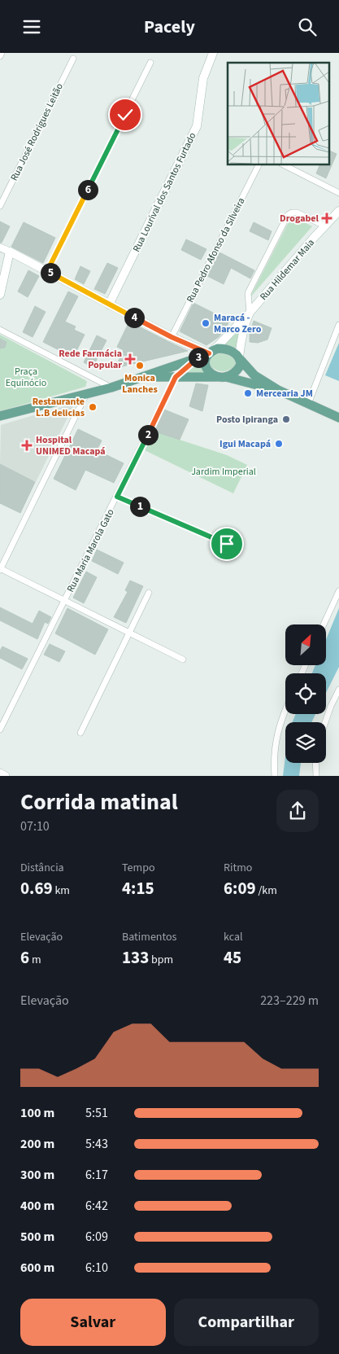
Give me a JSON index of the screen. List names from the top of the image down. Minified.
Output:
{"streets":{"main road":["Rua Lourival dos Santos Furtado","Rua Hildemar Maia"],"street":["Rua José Rodrigues Leitão","Rua Pedro Afonso da Silveira","Rua Maria Marola Gato"]},"crossings":[["Rua Hildemar Maia","Rua Maria Marola Gato"]],"parks":["Praça Equinócio","Jardim Imperial"],"places":{"health":["Drogabel","Rede Farmácia Popular","Hospital UNIMED Macapá"],"other":["Maracá - Marco Zero","Monica Lanches","Mercearia JM","Restaurante L.B delicias","Posto Ipiranga","Igui Macapá"]},"north":"top right","page":{"header":"Pacely","pins":["6","5","4","3","2","1"],"heading":["Corrida matinal","07:10"],"stats":[["Distância","0.69 km"],["Tempo","4:15"],["Ritmo","6:09 /km"],["Elevação","6 m"],["Batimentos","133 bpm"],["kcal","45"]],"chart":["Elevação","223–229 m"],"list":[{"name":"100 m","note":"5:51"},{"name":"200 m","note":"5:43"},{"name":"300 m","note":"6:17"},{"name":"400 m","note":"6:42"},{"name":"500 m","note":"6:09"},{"name":"600 m","note":"6:10"}],"buttons":["Salvar","Compartilhar"]}}
